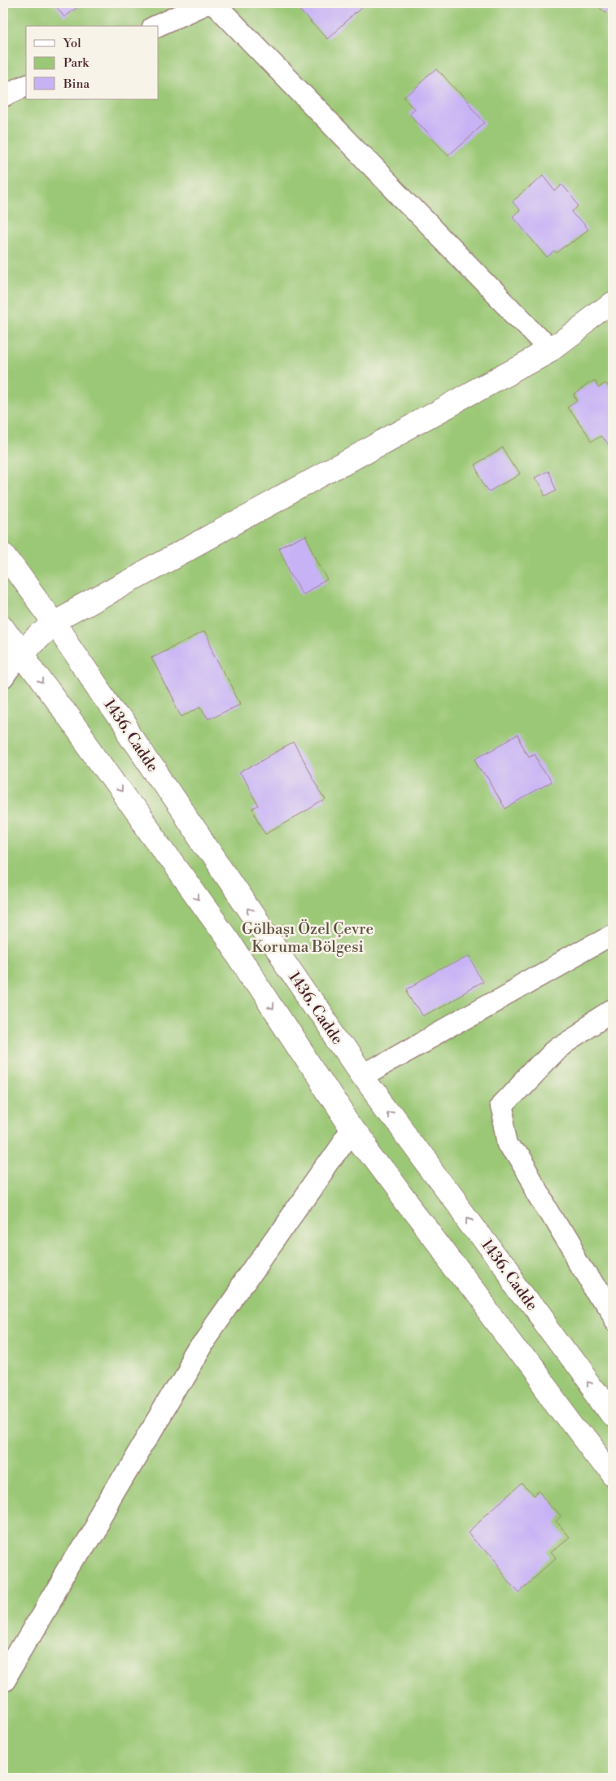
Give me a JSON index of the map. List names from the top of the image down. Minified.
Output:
{"streets":{"street":["1436. Cadde"]},"parks":["Gölbaşı Özel Çevre Koruma Bölgesi"],"legend":["Yol","Park","Bina"]}
